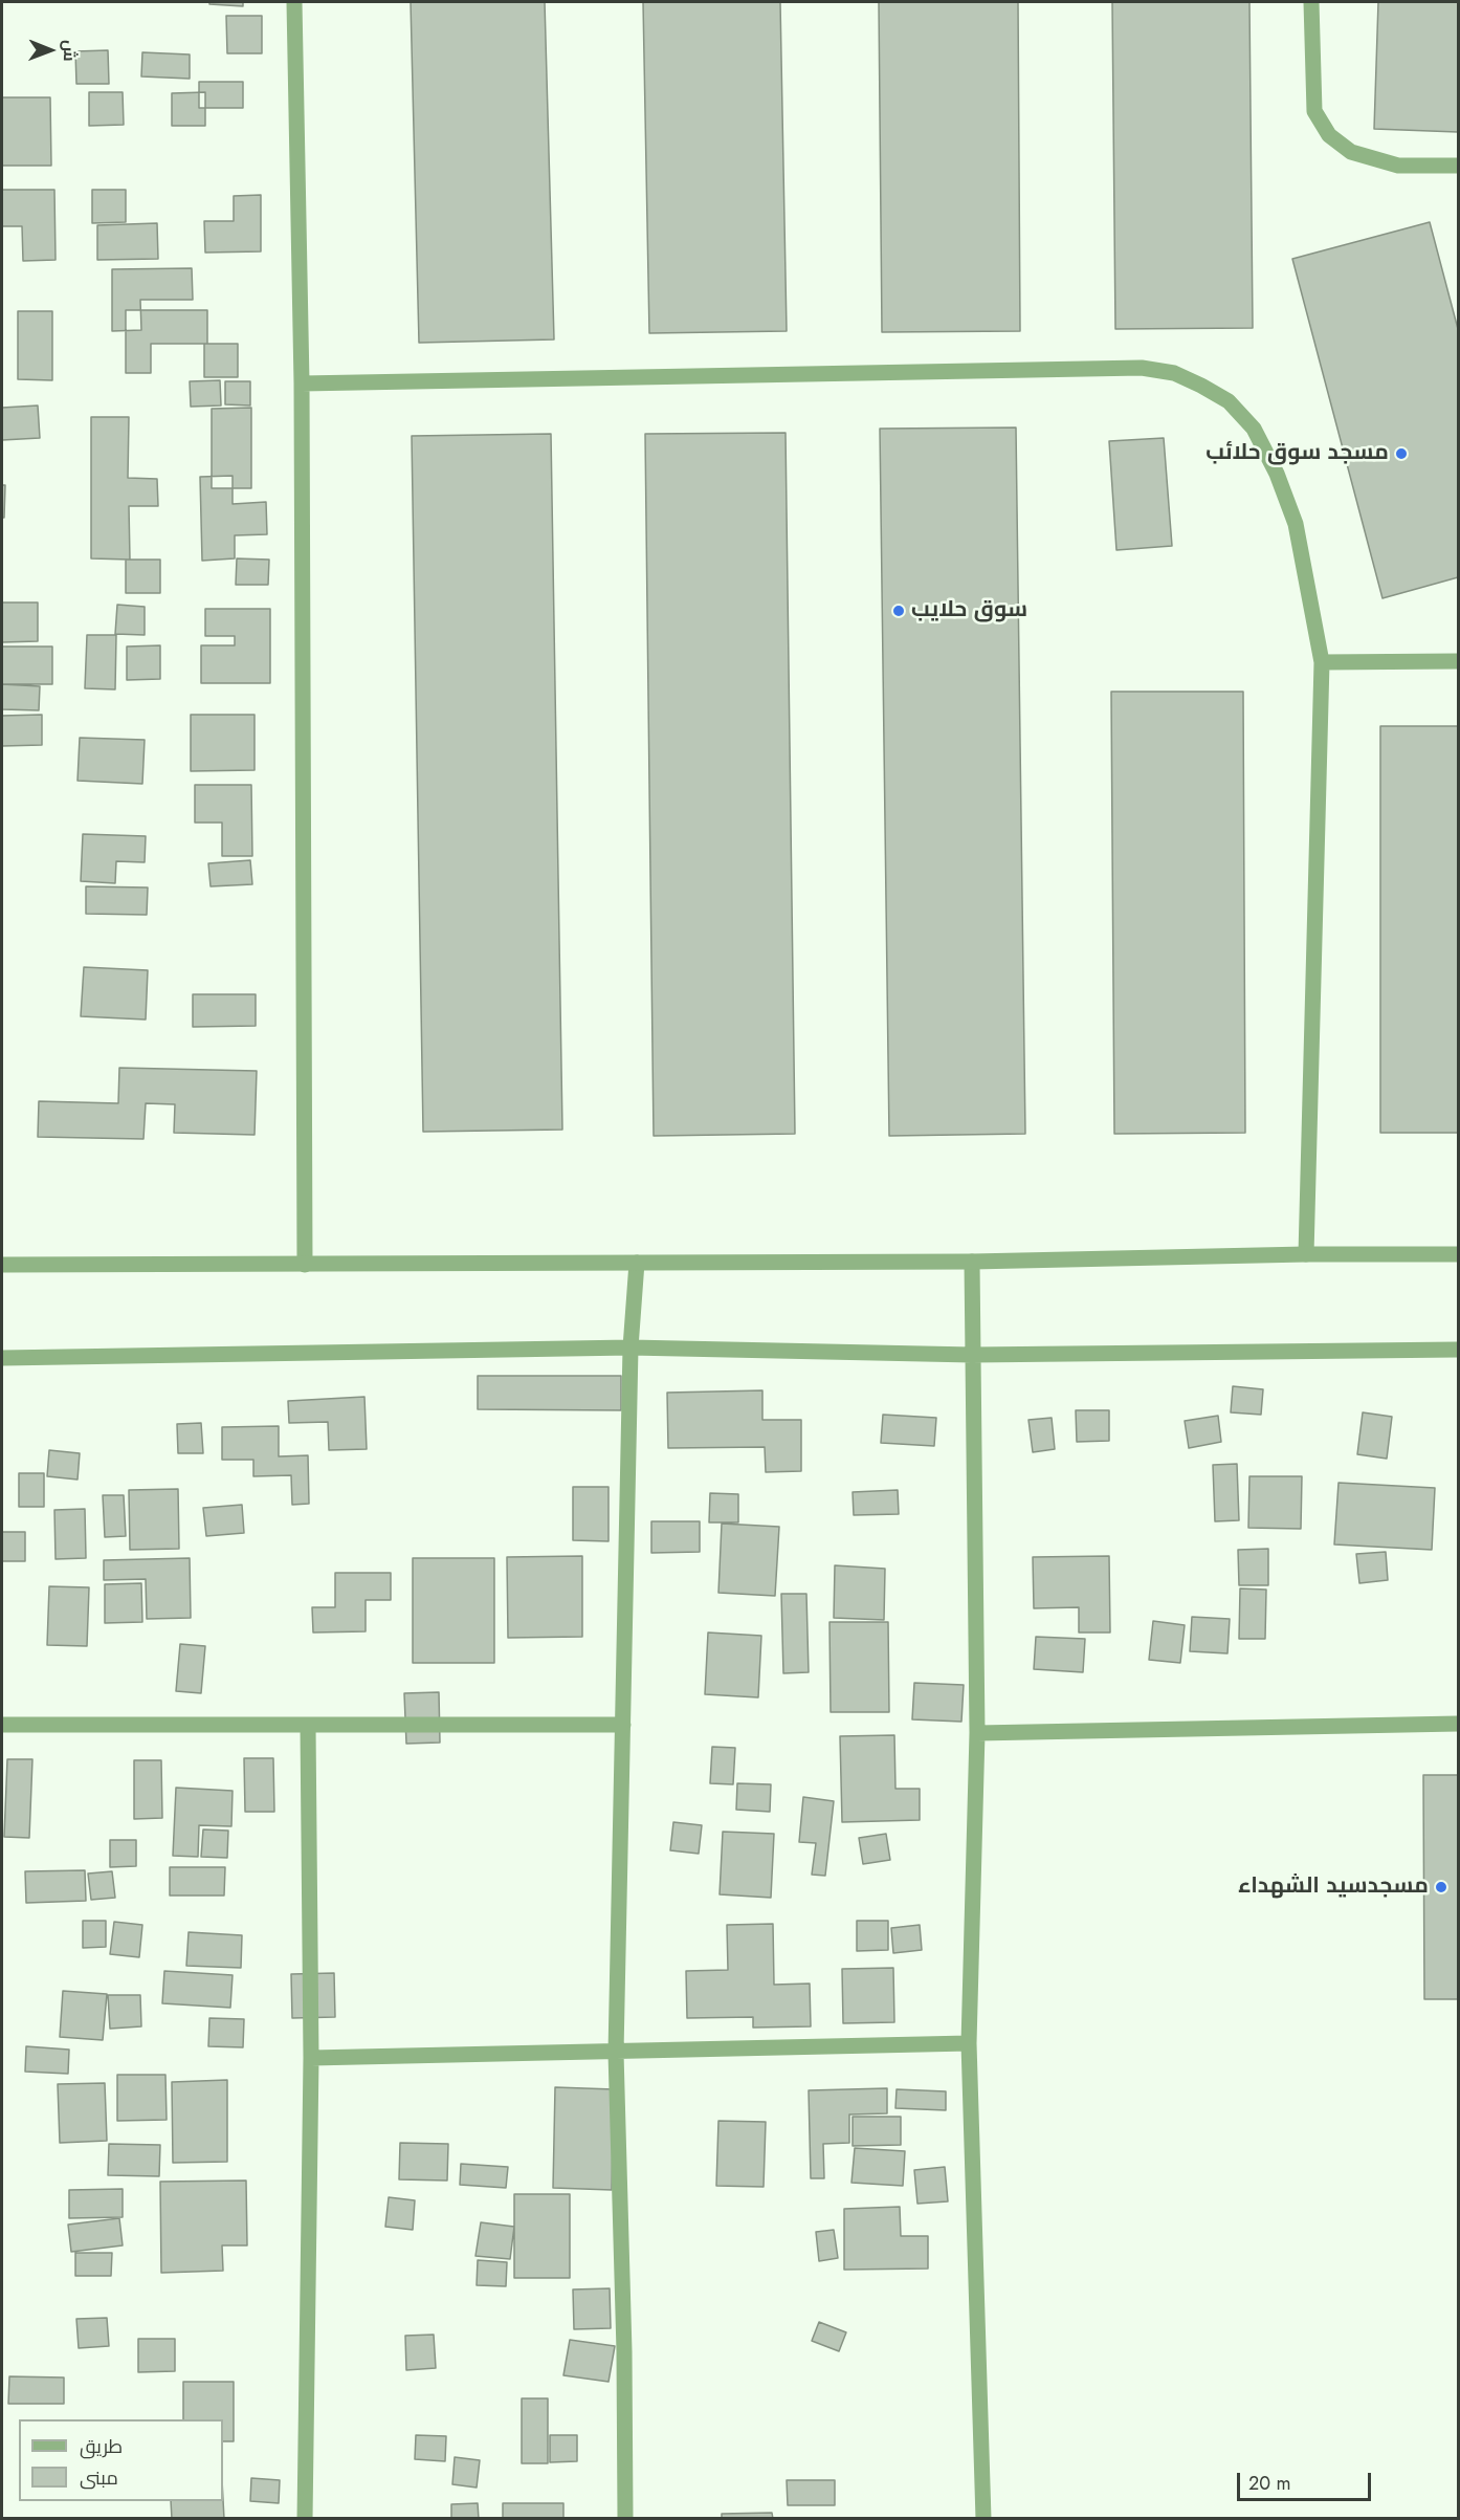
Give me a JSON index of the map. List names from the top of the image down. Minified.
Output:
{"places":["مسجد سوق حلائب","سوق حلايب","مسجدسيد الشهداء"],"legend":["طريق","مبنى"],"scale_bar":"20 m","north":"right"}
